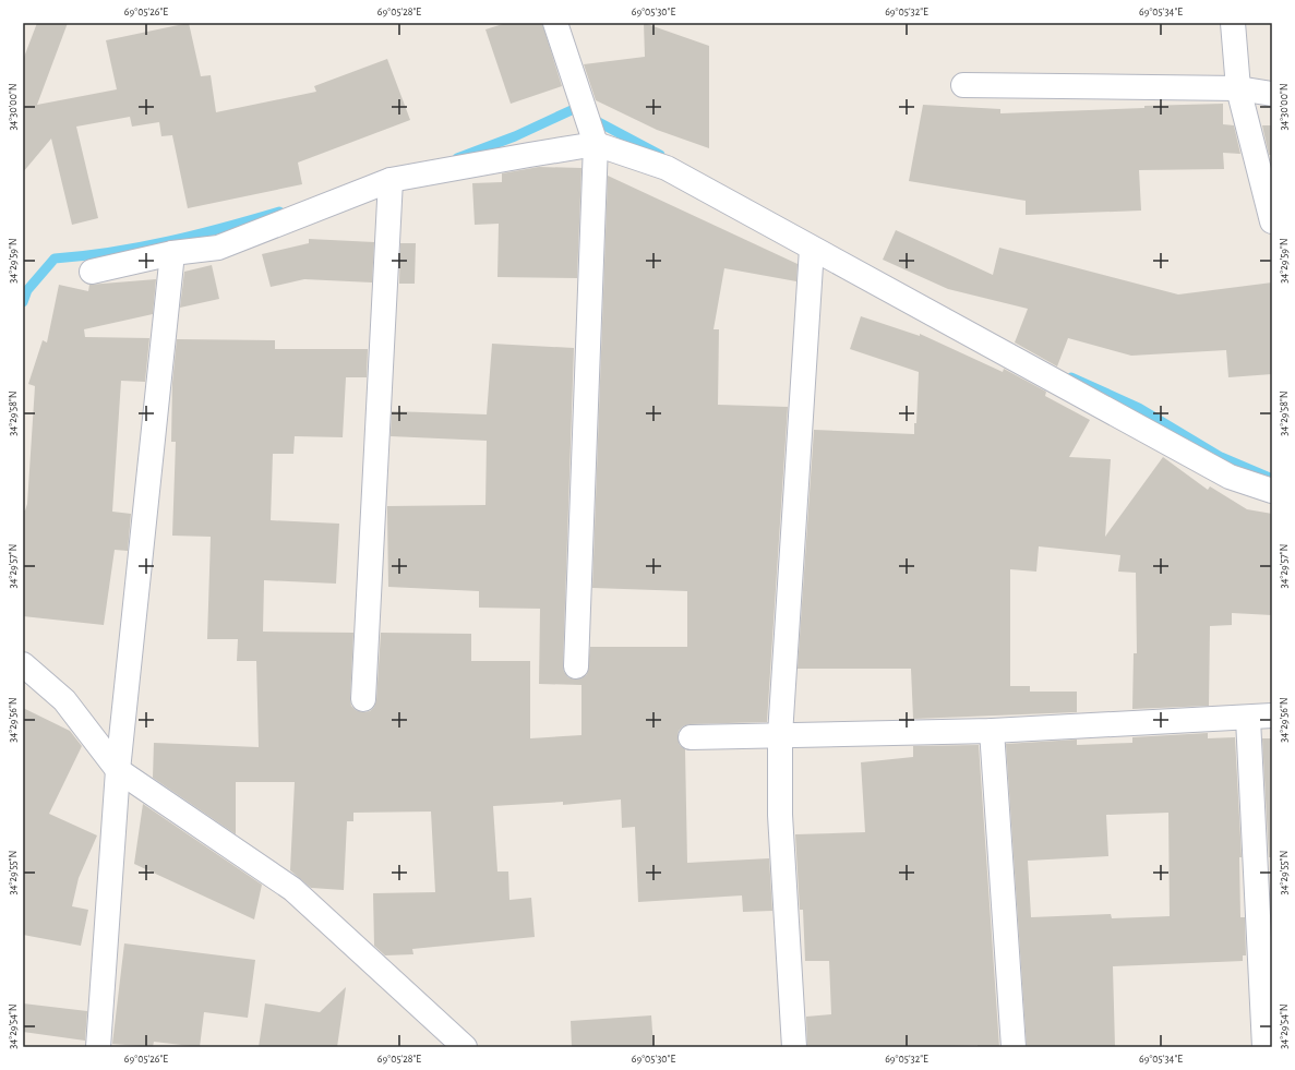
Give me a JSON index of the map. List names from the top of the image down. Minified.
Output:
{"coordinates":["69°05'26\"E","69°05'28\"E","69°05'30\"E","69°05'32\"E","69°05'34\"E","34°30'00\"N","34°29'59\"N","34°29'58\"N","34°29'57\"N","34°29'56\"N","34°29'55\"N","34°29'54\"N"]}
